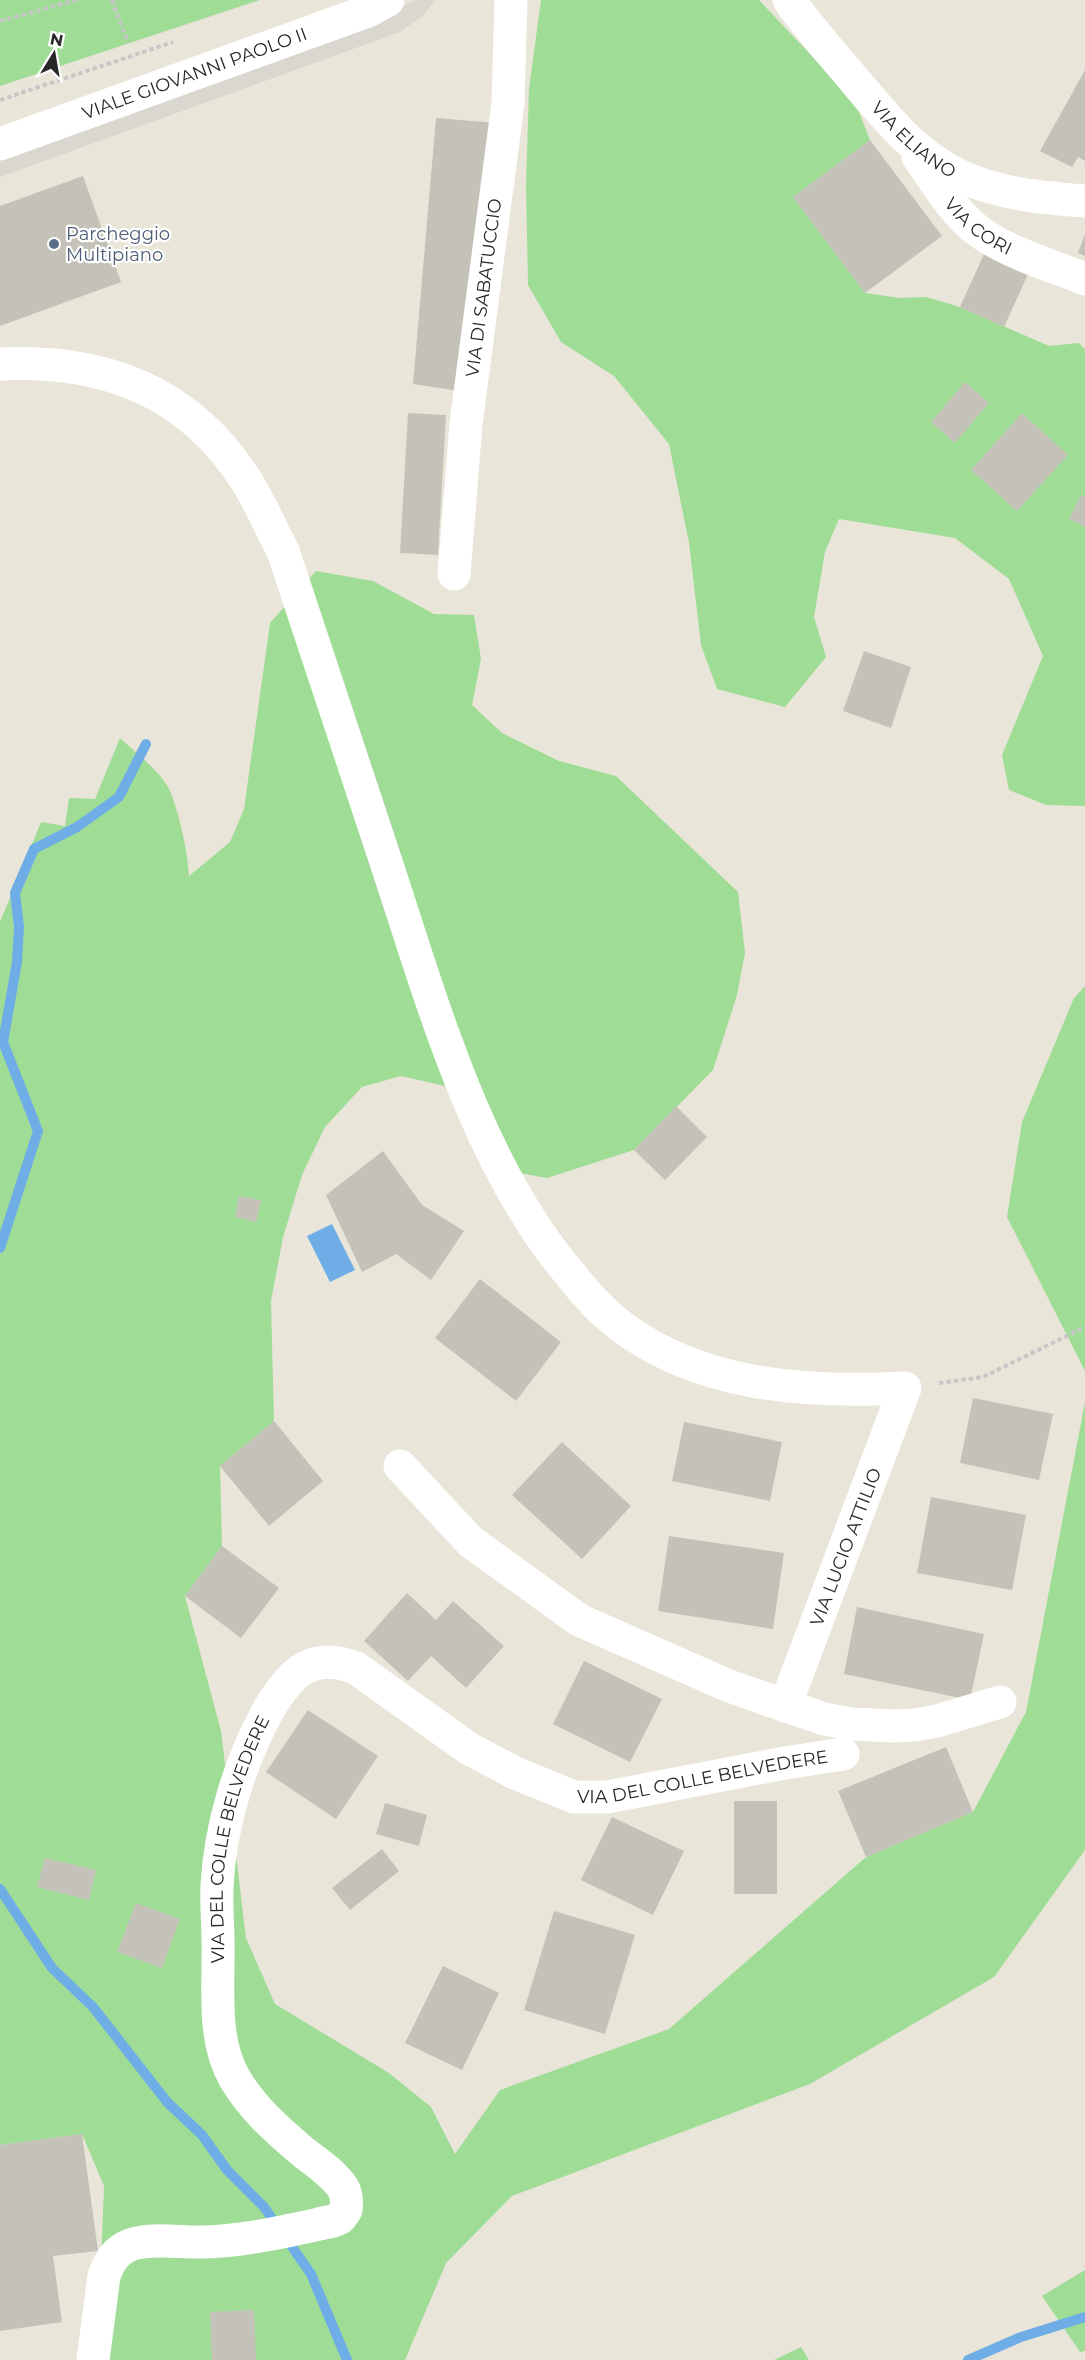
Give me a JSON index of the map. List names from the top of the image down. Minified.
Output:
{"streets":{"street":["VIALE GIOVANNI PAOLO II","VIA ELIANO","VIA CORI","VIA DI SABATUCCIO","VIA LUCIO ATTILIO","VIA DEL COLLE BELVEDERE"]},"crossings":[["VIA ELIANO","VIA CORI"]],"places":["Parcheggio Multipiano"],"north":"top"}
